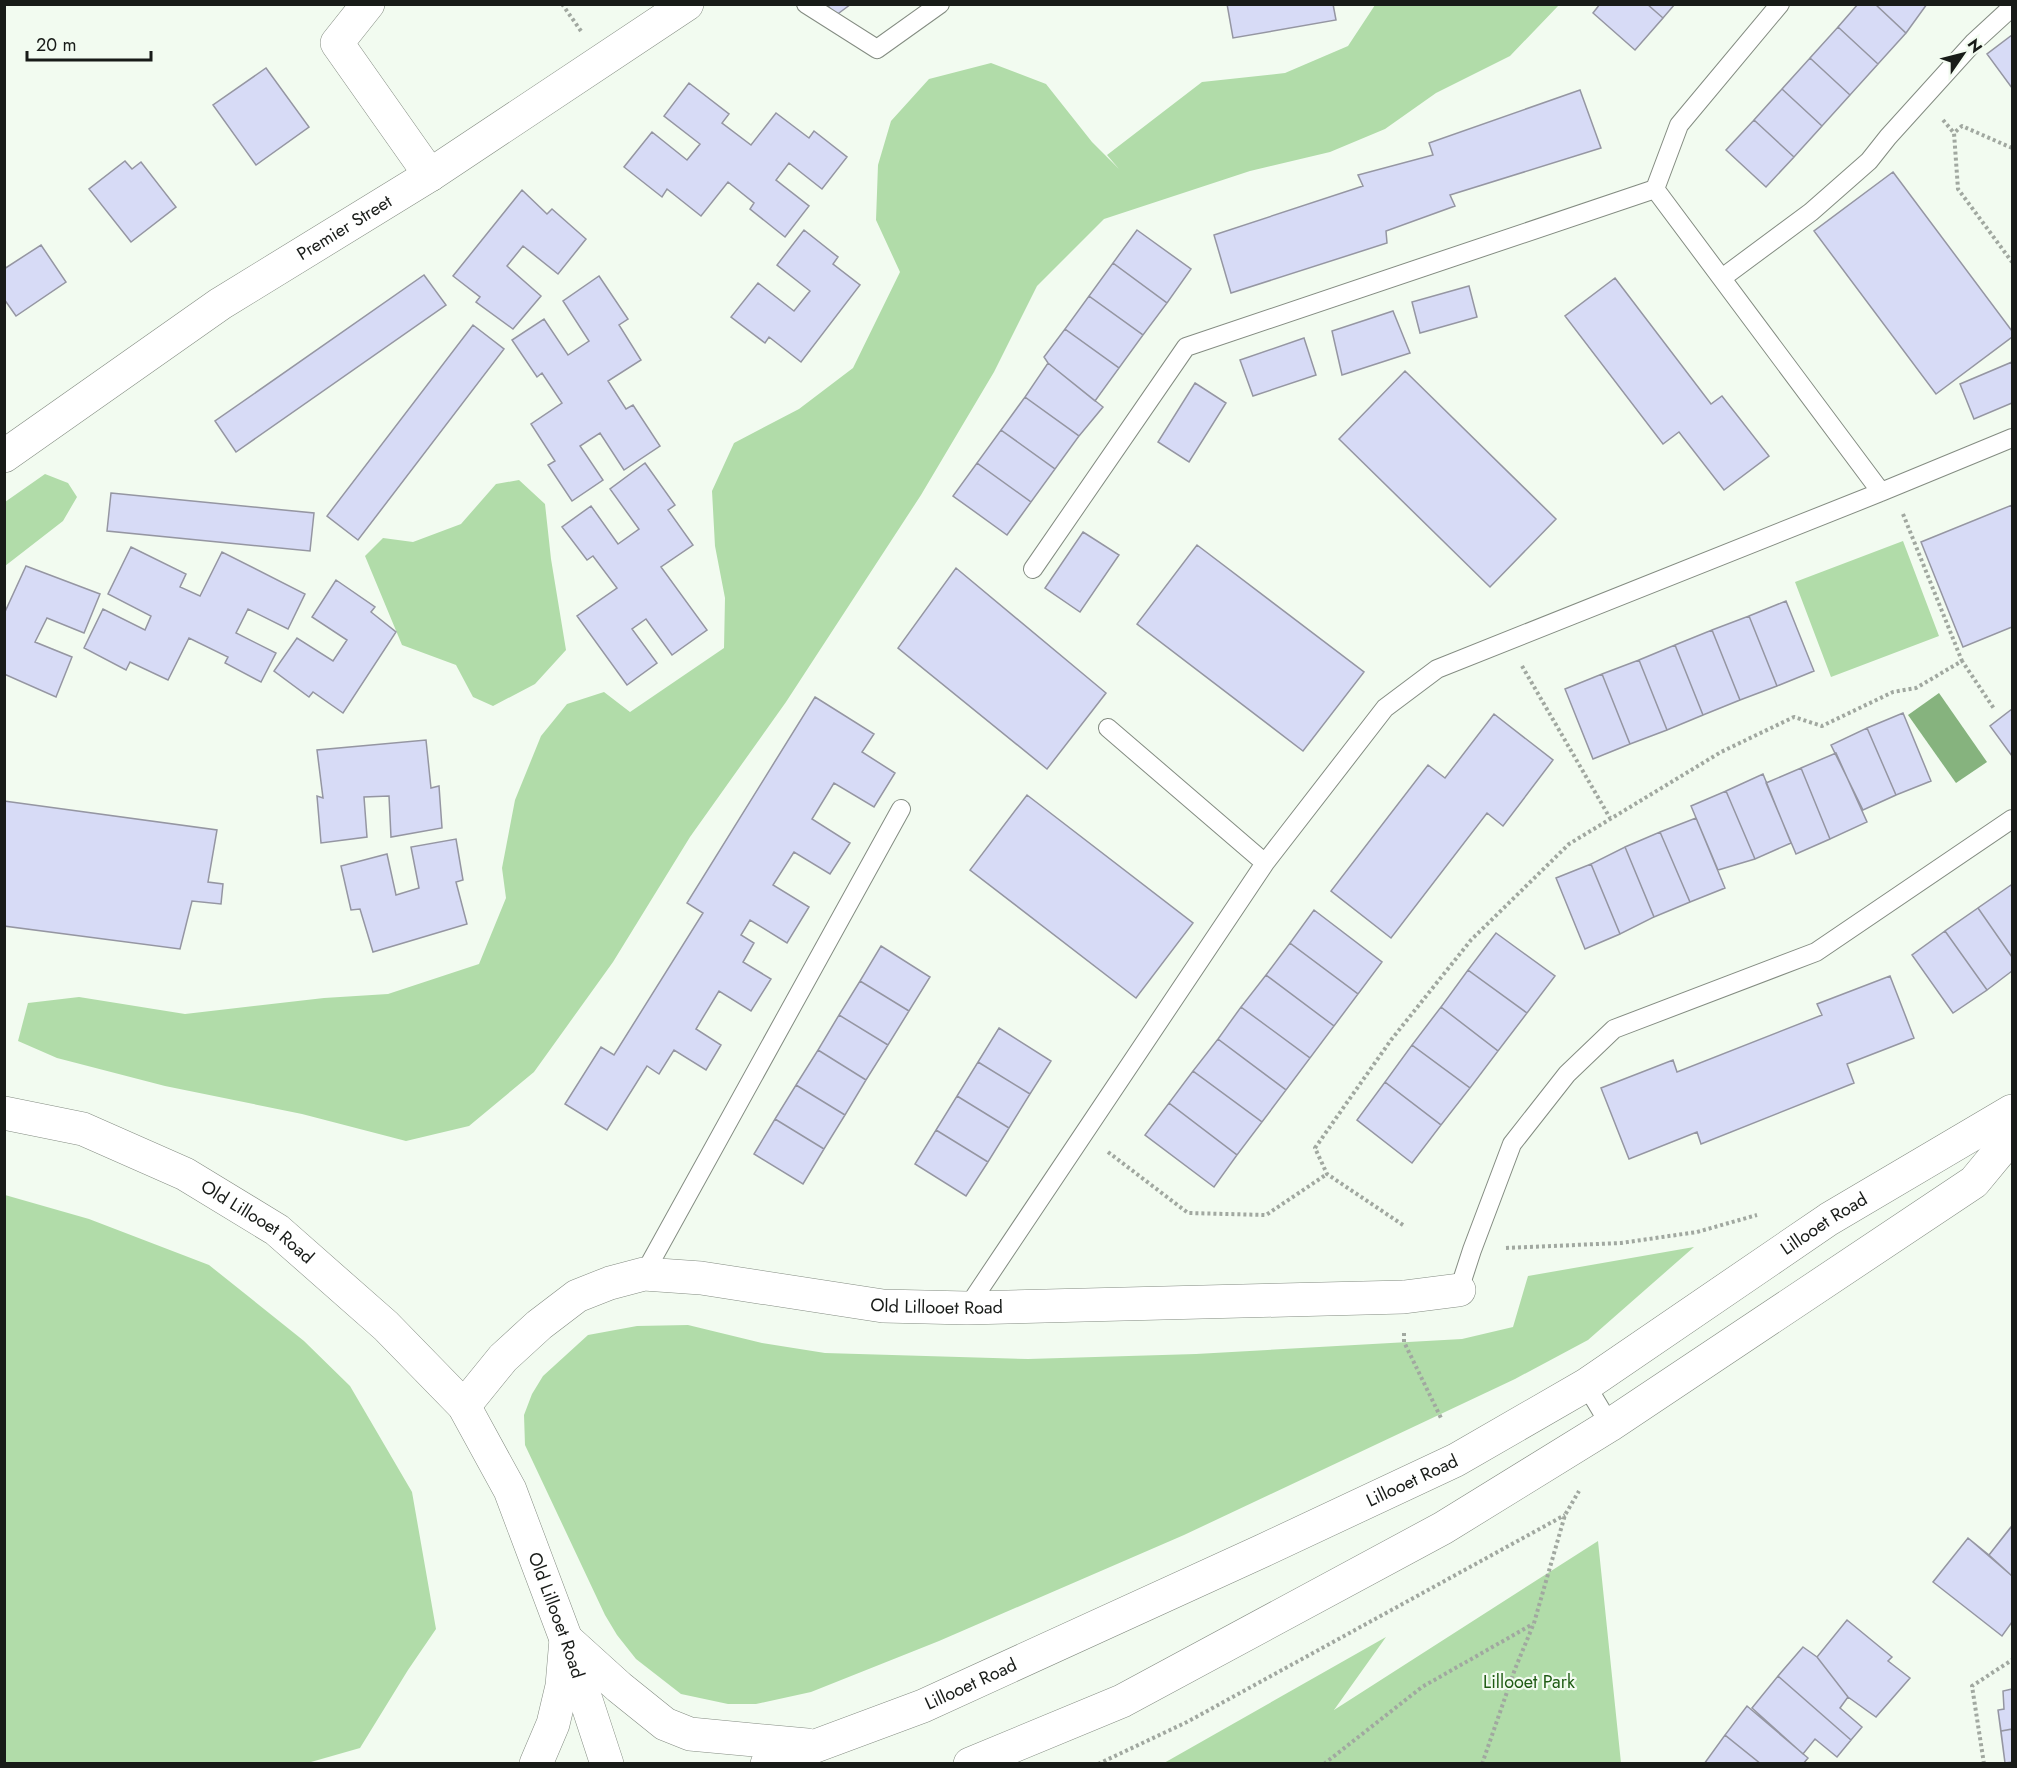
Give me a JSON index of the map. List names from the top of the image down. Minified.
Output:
{"streets":{"street":["Premier Street","Old Lillooet Road","Lillooet Road"]},"parks":["Lillooet Park"],"scale_bar":"20 m","north":"top right"}
